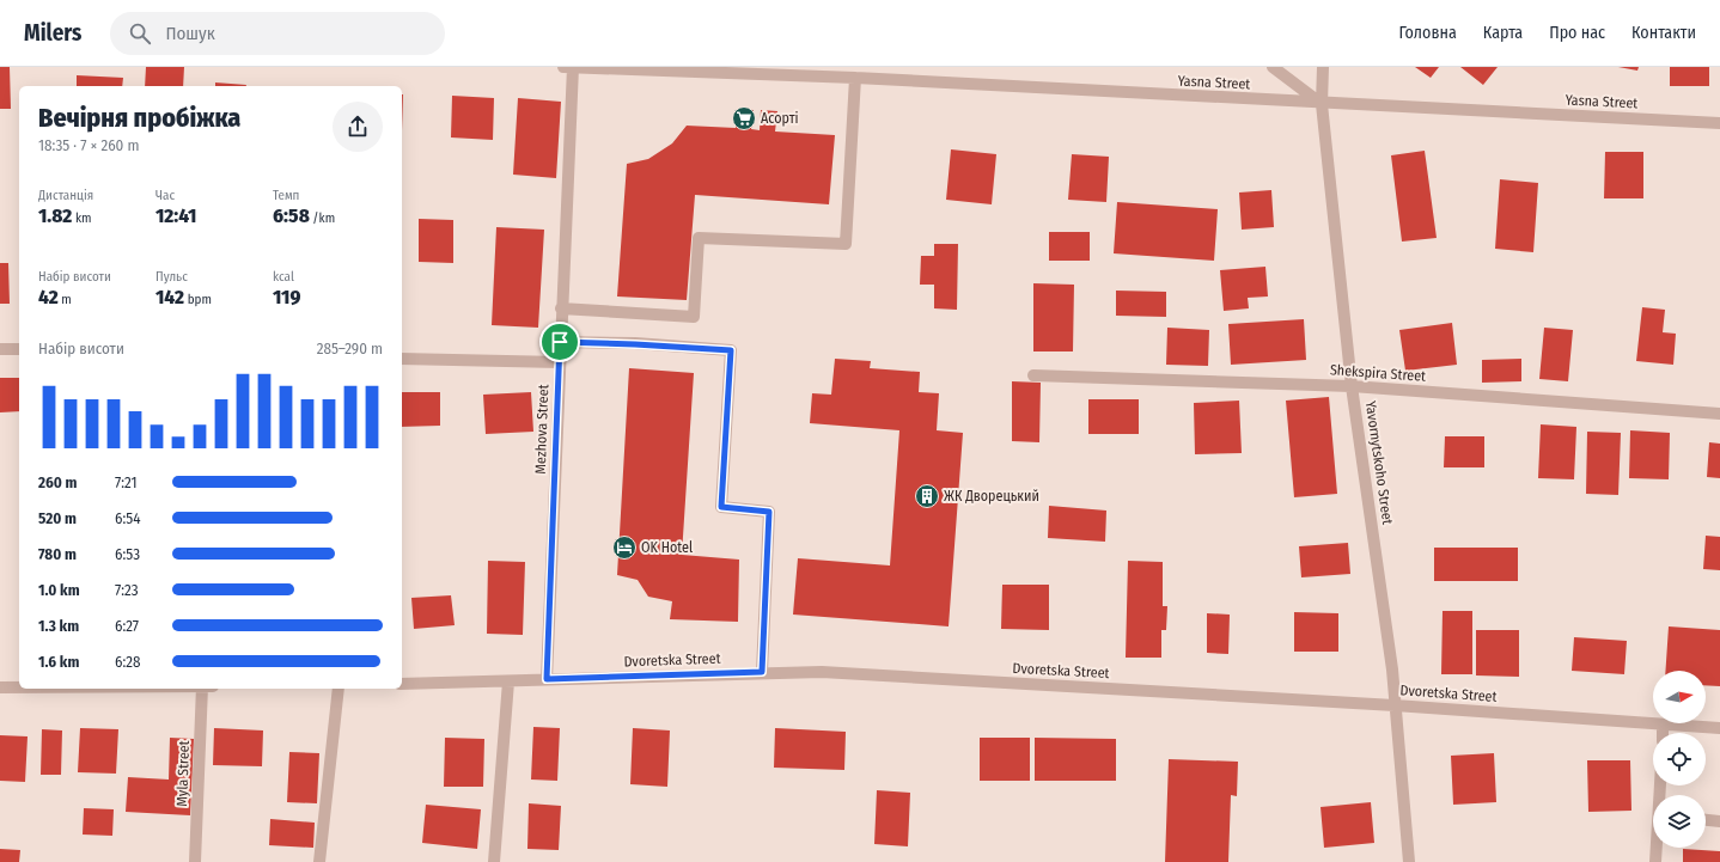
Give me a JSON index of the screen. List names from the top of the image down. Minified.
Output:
{"streets":{"street":["Yasna Street","Shekspira Street","Mezhova Street","Yavornytskoho Street","Dvoretska Street","Myla Street"]},"crossings":[["Yasna Street","Mezhova Street"],["Yasna Street","Yavornytskoho Street"],["Shekspira Street","Yavornytskoho Street"],["Mezhova Street","Dvoretska Street"],["Yavornytskoho Street","Dvoretska Street"]],"places":{"supermarket":["Асорті"],"building":["ЖК Дворецький"],"hotel":["OK Hotel"]},"north":"right","page":{"header":"Milers","search":"Пошук","nav":["Головна","Карта","Про нас","Контакти"],"heading":["Вечірня пробіжка","18:35 · 7 × 260 m"],"stats":[["Дистанція","1.82 km"],["Час","12:41"],["Темп","6:58 /km"],["Набір висоти","42 m"],["Пульс","142 bpm"],["kcal","119"]],"chart":["Набір висоти","285–290 m"],"list":[{"name":"260 m","note":"7:21"},{"name":"520 m","note":"6:54"},{"name":"780 m","note":"6:53"},{"name":"1.0 km","note":"7:23"},{"name":"1.3 km","note":"6:27"},{"name":"1.6 km","note":"6:28"}]}}
